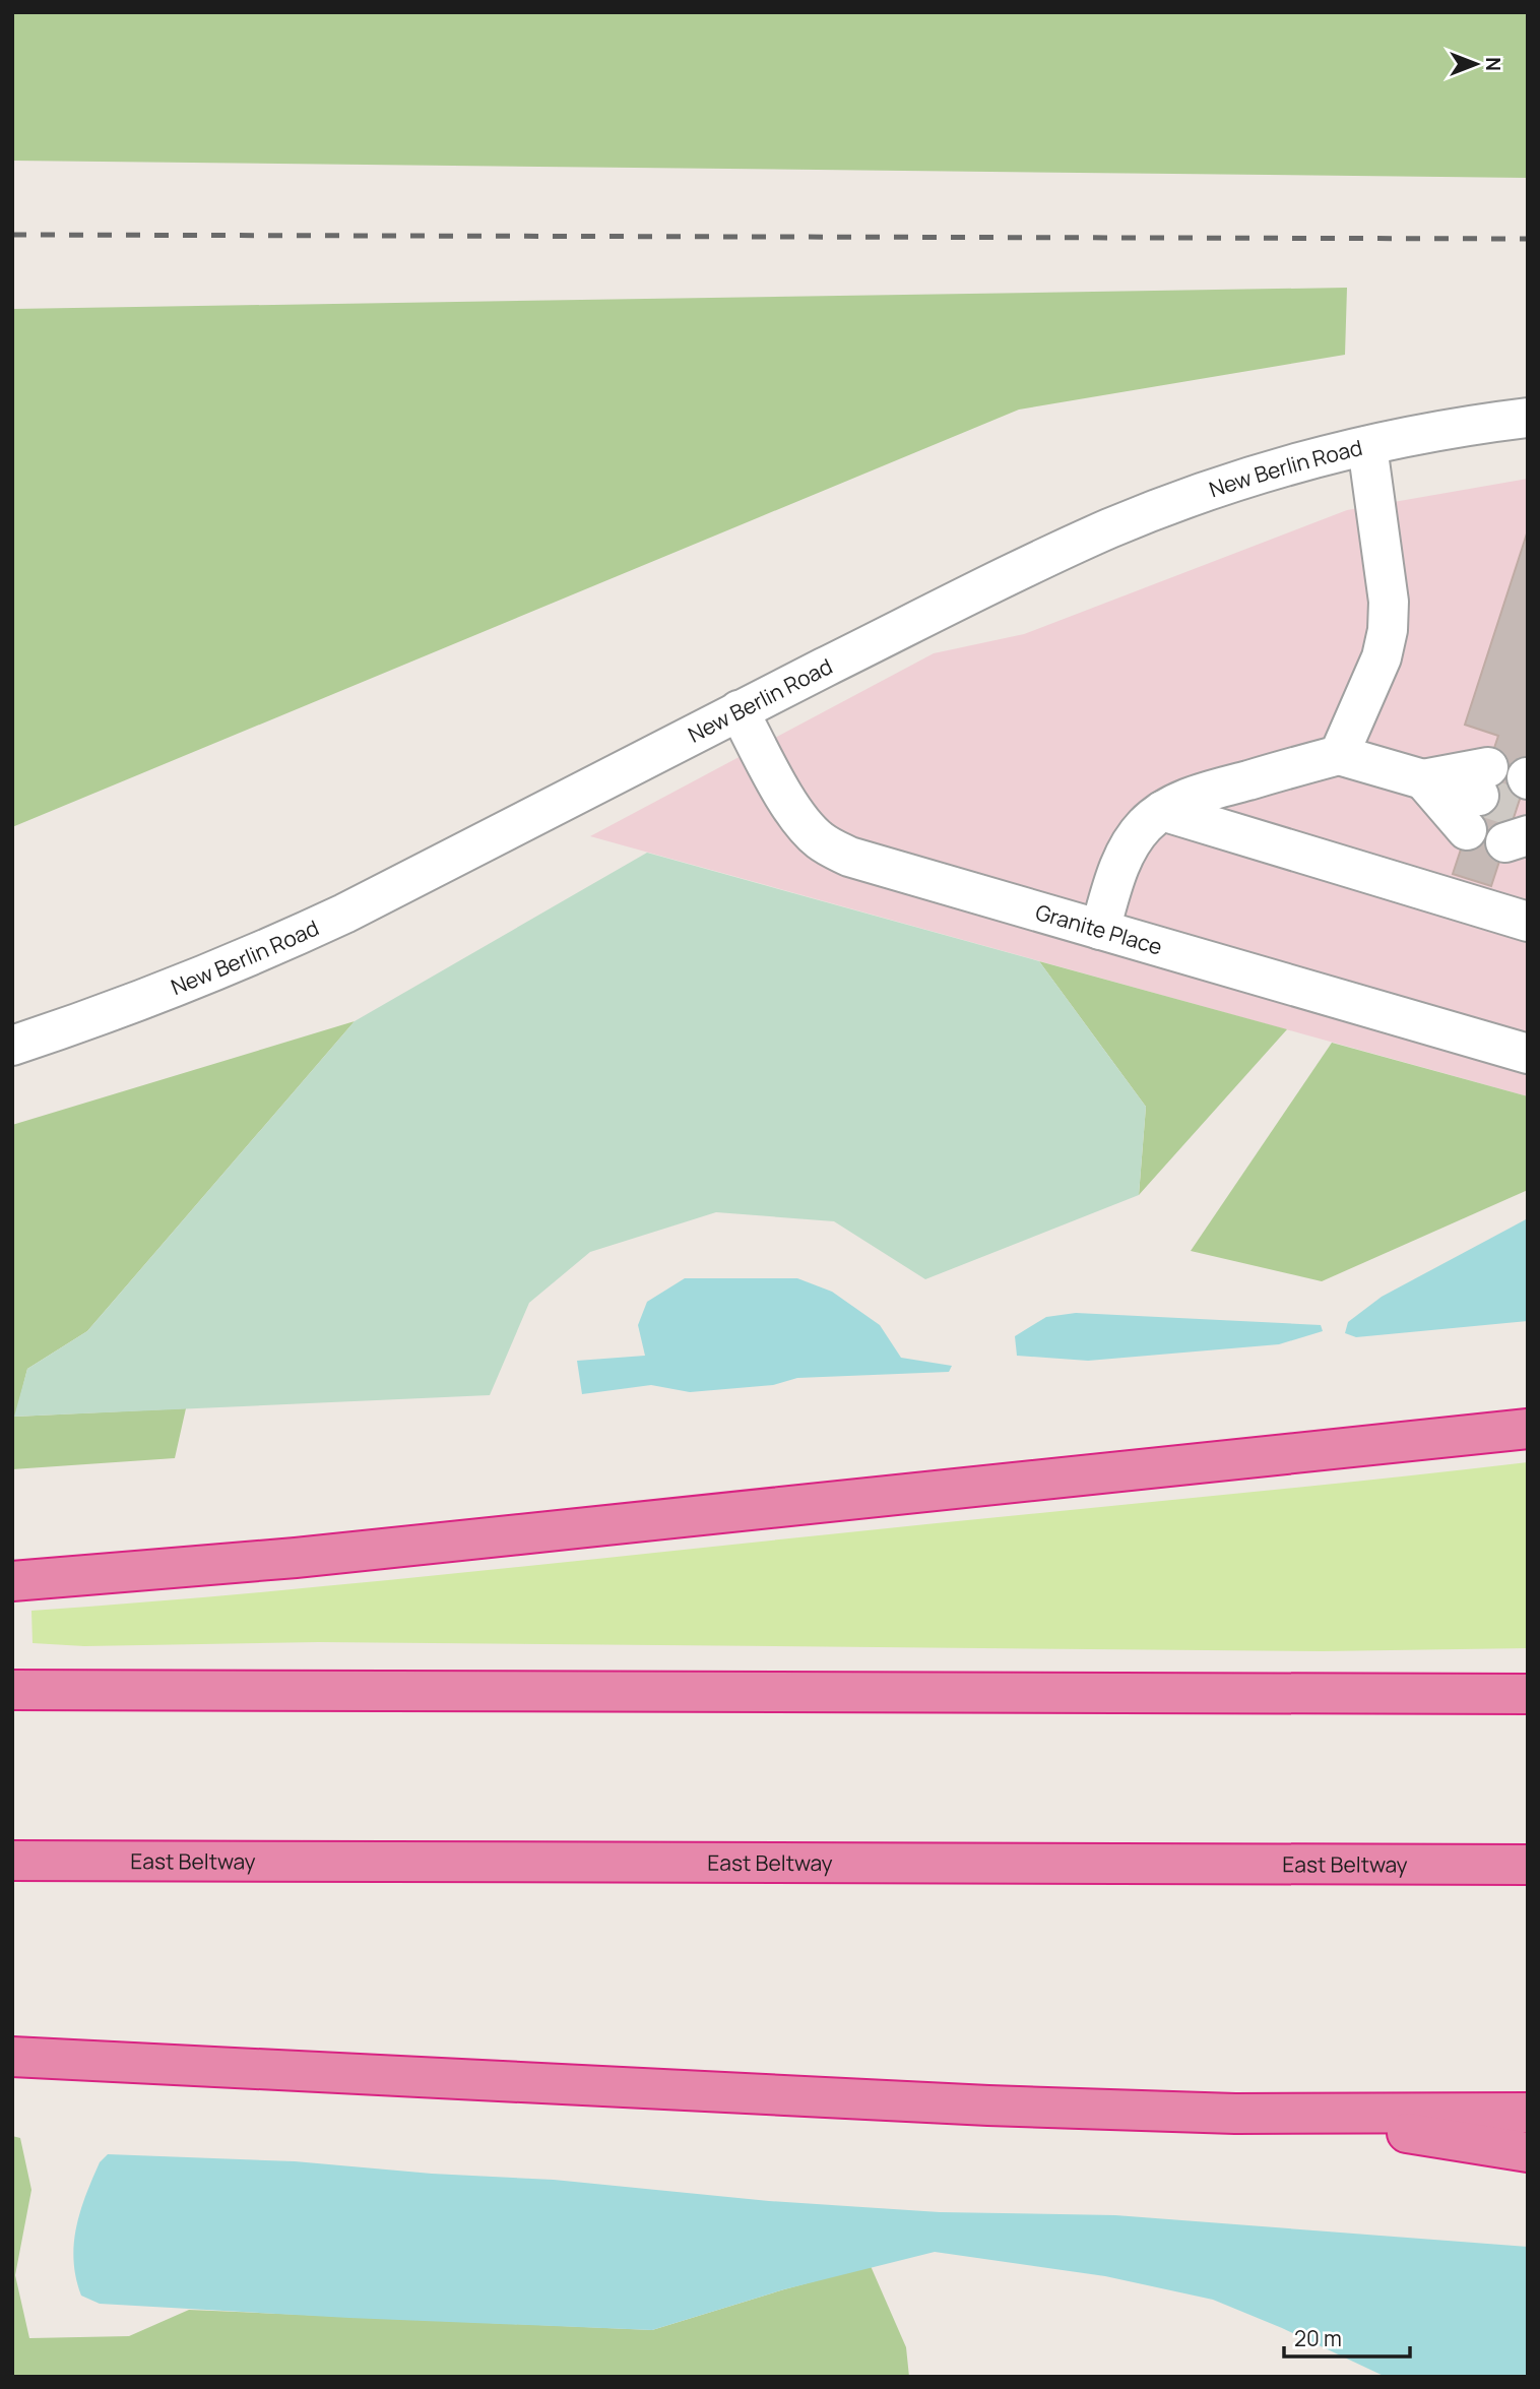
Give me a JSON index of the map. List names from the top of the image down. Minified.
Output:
{"streets":{"highway":["East Beltway"],"street":["New Berlin Road","Granite Place"]},"crossings":[["New Berlin Road","Granite Place"]],"scale_bar":"20 m","north":"right"}
